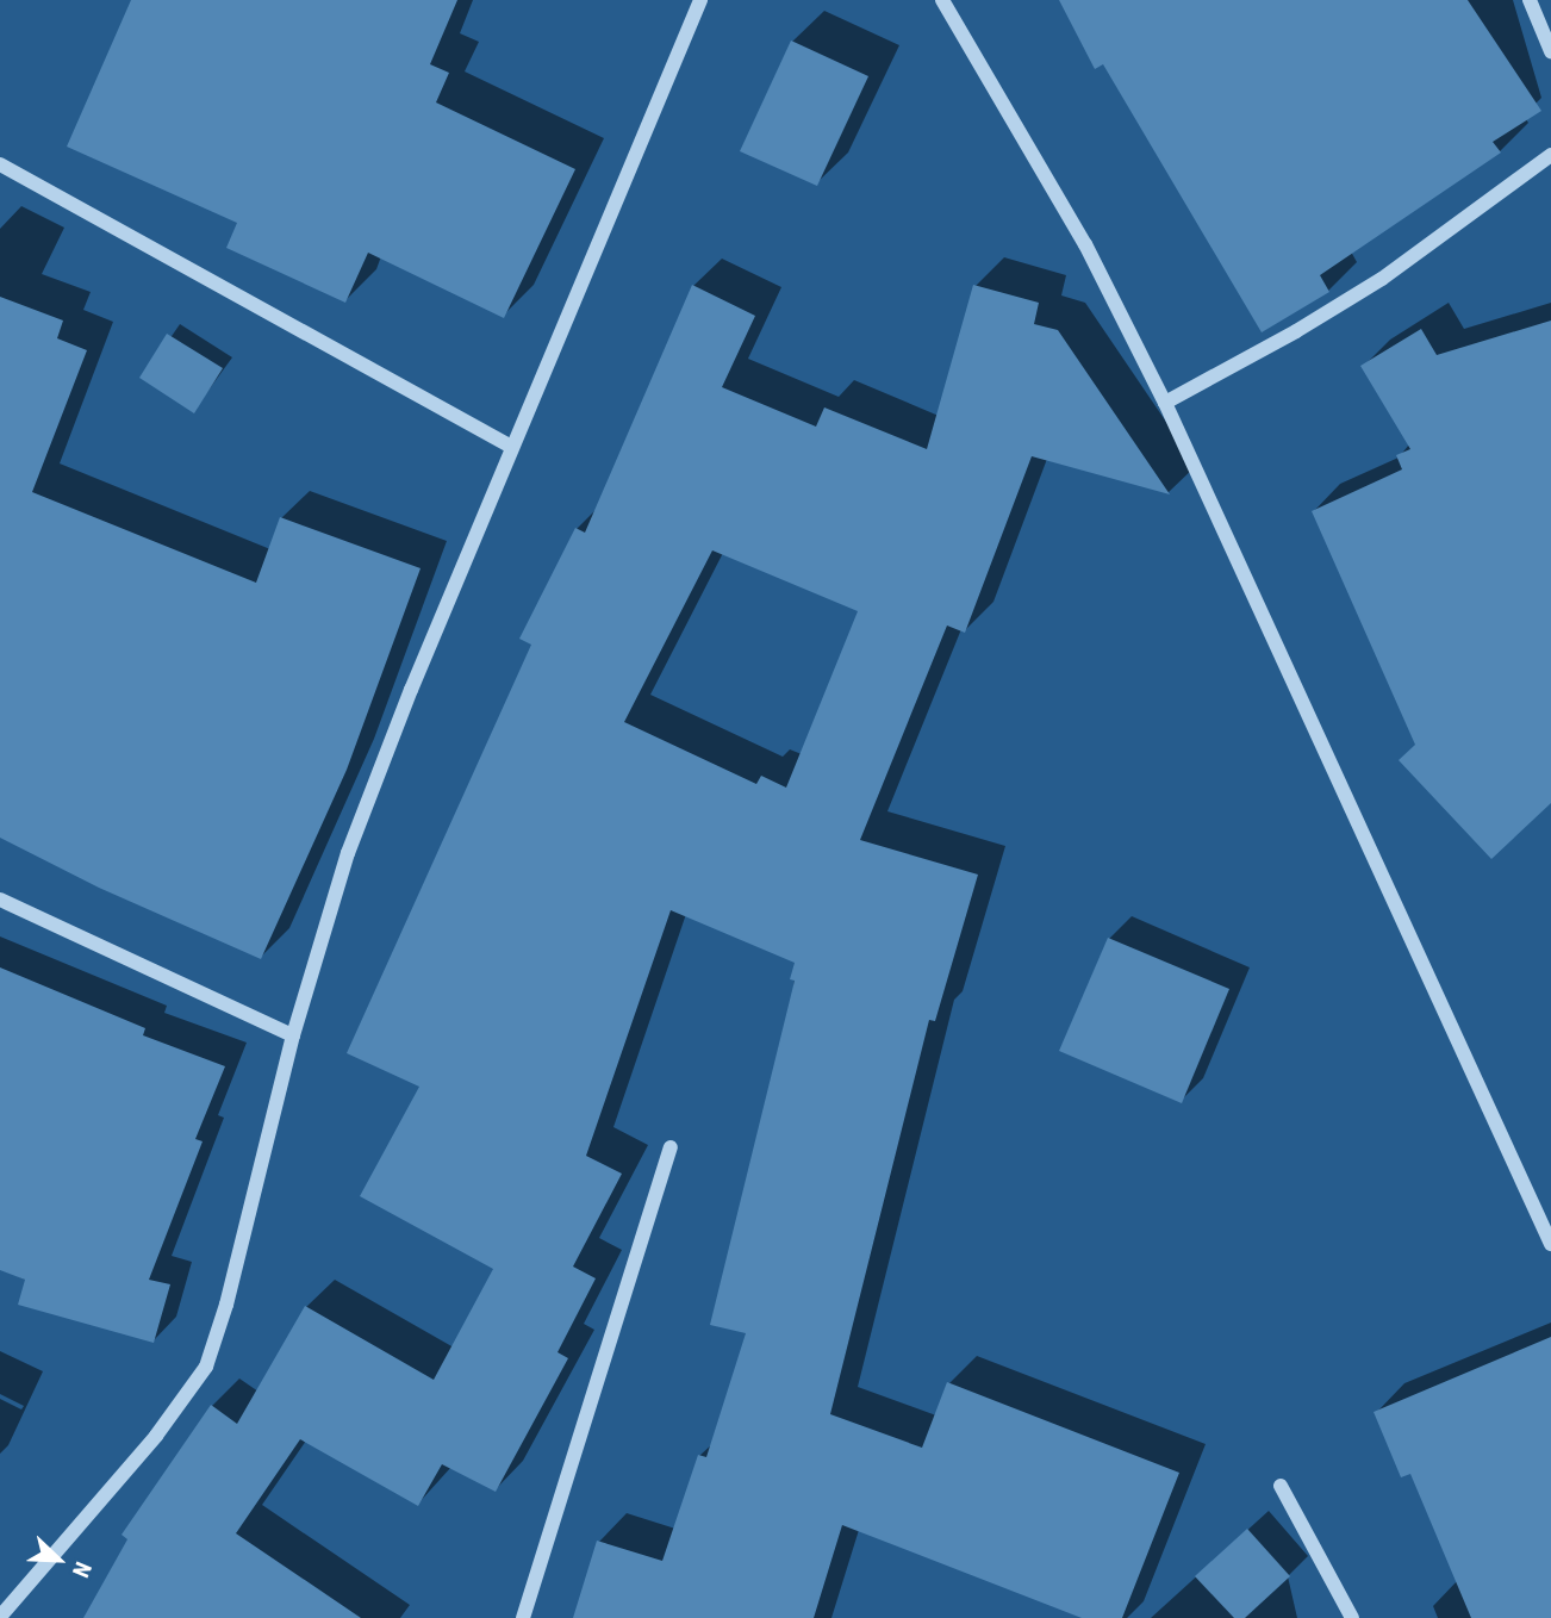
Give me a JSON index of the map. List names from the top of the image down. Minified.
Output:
{"north":"bottom right"}
